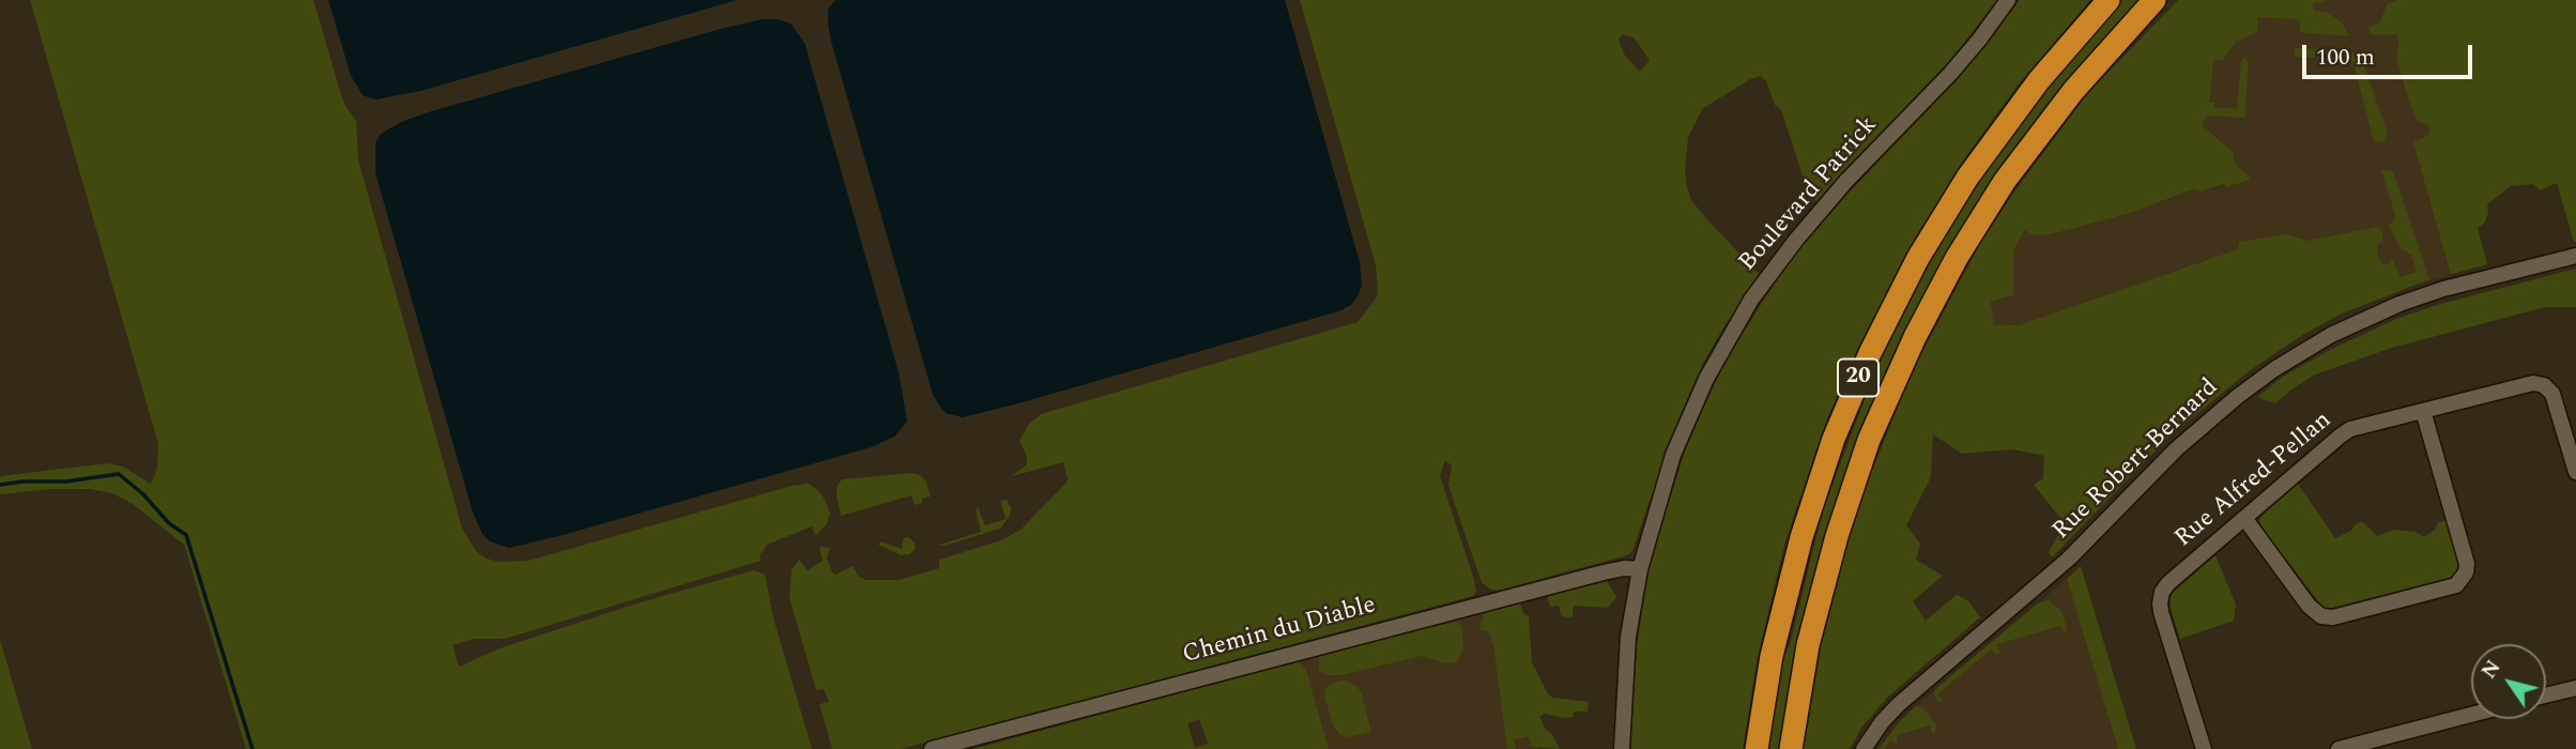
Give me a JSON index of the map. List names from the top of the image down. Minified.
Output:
{"streets":{"highway":["20"],"street":["Boulevard Patrick","Rue Robert-Bernard","Rue Alfred-Pellan","Chemin du Diable"]},"crossings":[["Boulevard Patrick","Chemin du Diable"]],"scale_bar":"100 m","north":"top left"}
